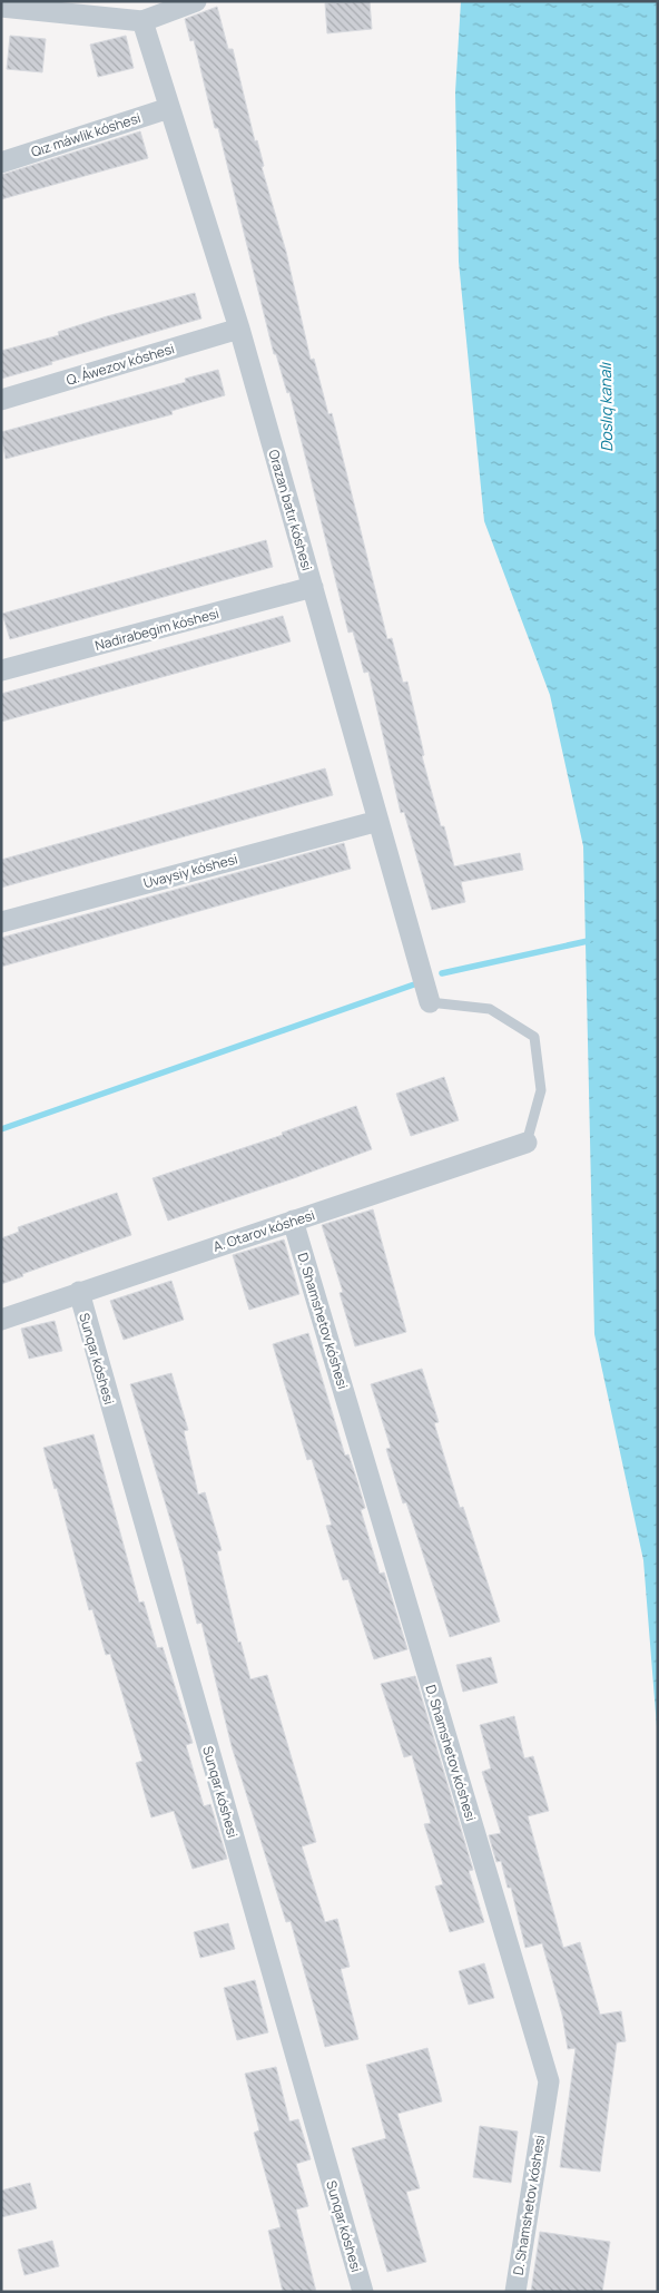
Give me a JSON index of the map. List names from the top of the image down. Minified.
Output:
{"streets":{"street":["Qız máwlik kóshesi","Q. Áwezov kóshesi","Orazan batır kóshesi","Nadirabegim kóshesi","Uvaysiy kóshesi","A. Otarov kóshesi","D. Shamshetov kóshesi","Sunqar kóshesi"]},"crossings":[["Qız máwlik kóshesi","Orazan batır kóshesi"],["Q. Áwezov kóshesi","Orazan batır kóshesi"],["Orazan batır kóshesi","Nadirabegim kóshesi"],["Orazan batır kóshesi","Uvaysiy kóshesi"],["A. Otarov kóshesi","D. Shamshetov kóshesi"],["A. Otarov kóshesi","Sunqar kóshesi"]],"water":["Doslıq kanalı"]}
